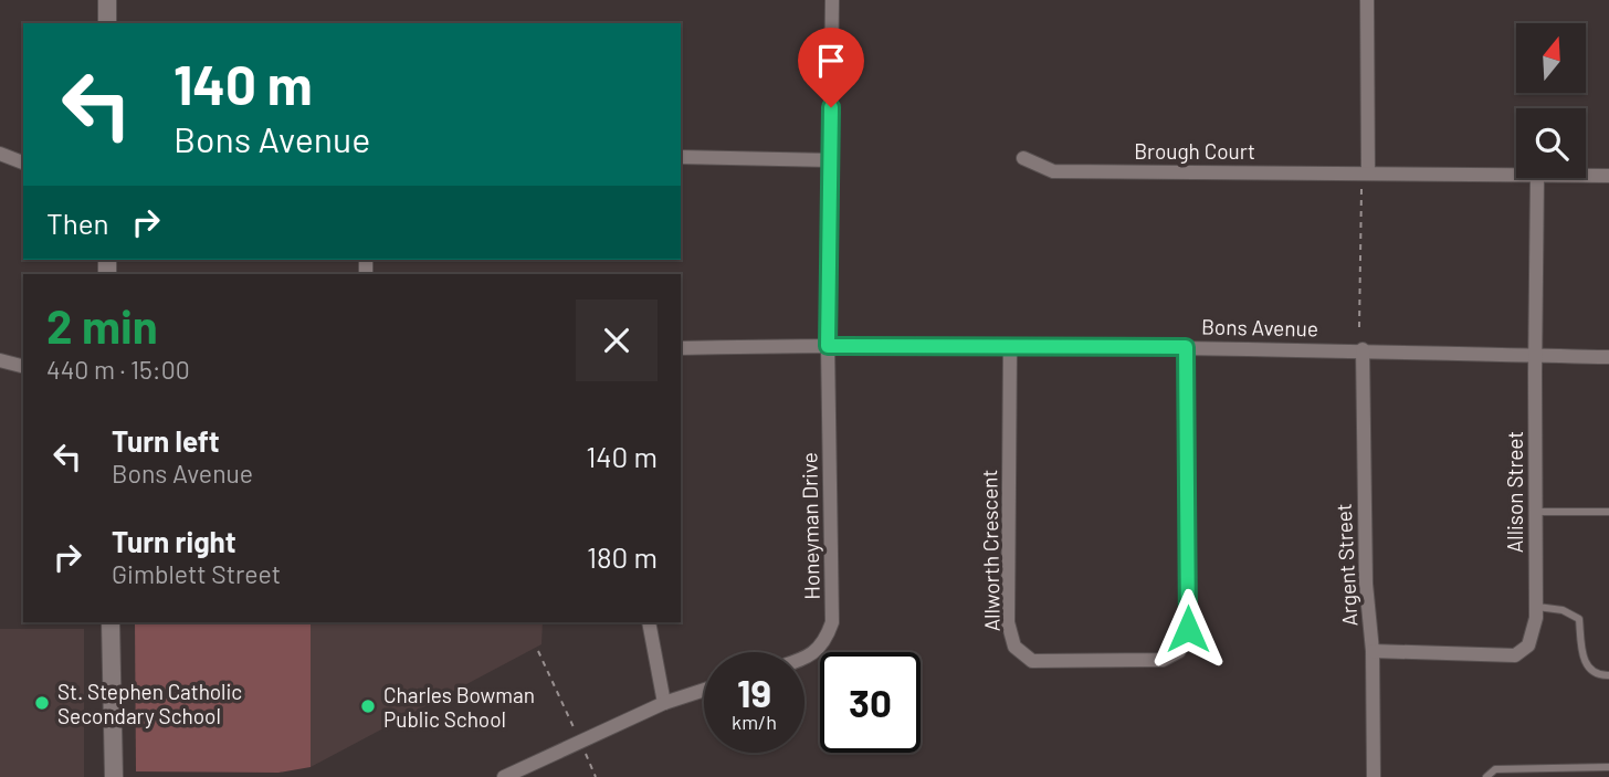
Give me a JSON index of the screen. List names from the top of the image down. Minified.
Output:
{"streets":{"street":["Brough Court","Bons Avenue","Allison Street","Honeyman Drive","Allworth Crescent","Argent Street"]},"crossings":[["Bons Avenue","Allison Street"],["Bons Avenue","Honeyman Drive"],["Bons Avenue","Allworth Crescent"],["Bons Avenue","Argent Street"],["Allison Street","Argent Street"]],"places":["St. Stephen Catholic Secondary School","Charles Bowman Public School"],"north":"top","page":{"turn":["140 m","Bons Avenue"],"then":"Then","heading":["2 min","440 m · 15:00"],"list":[{"name":"Turn left","note":"Bons Avenue","value":"140 m"},{"name":"Turn right","note":"Gimblett Street","value":"180 m"}],"speed":"19 km/h","limit":"30"}}
